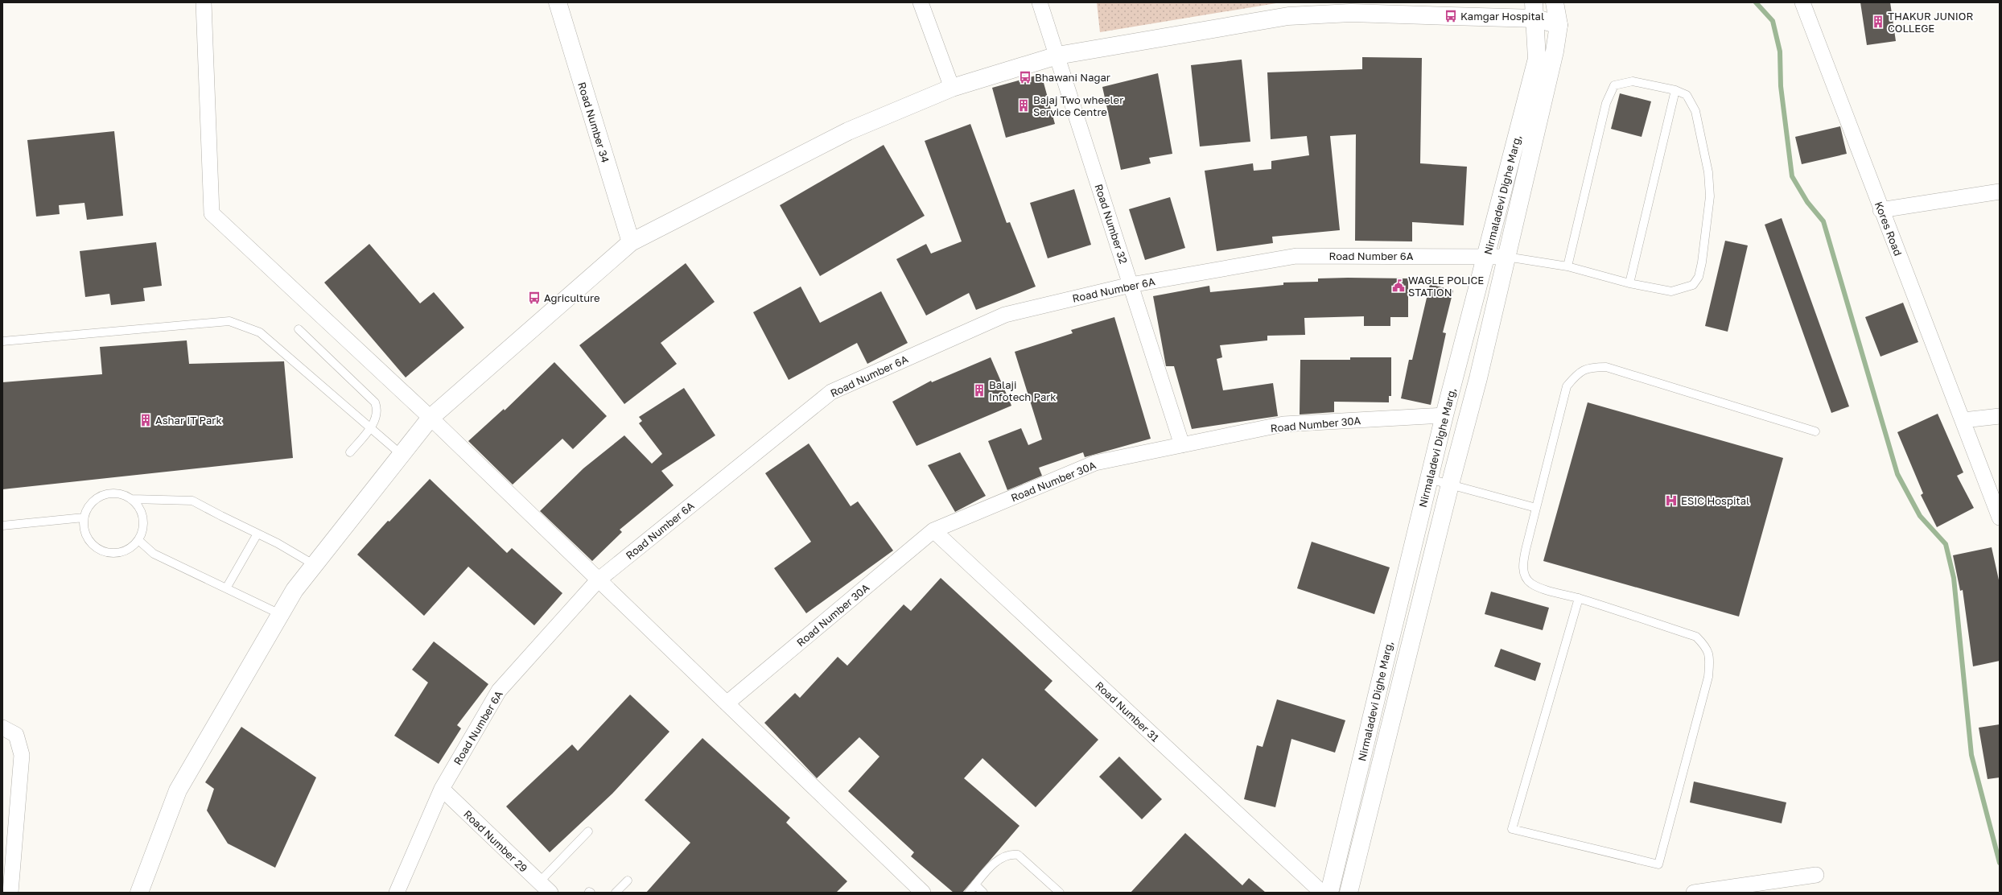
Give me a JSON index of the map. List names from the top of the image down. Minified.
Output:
{"streets":{"street":["Road Number 34","Nirmaladevi Dighe Marg,","Road Number 32","Kores Road","Road Number 6A","Road Number 30A","Road Number 31","Road Number 29"]},"crossings":[["Nirmaladevi Dighe Marg,","Road Number 6A"],["Nirmaladevi Dighe Marg,","Road Number 30A"],["Road Number 32","Road Number 6A"],["Road Number 32","Road Number 30A"],["Road Number 6A","Road Number 29"],["Road Number 30A","Road Number 31"]],"places":{"bus stop":["Kamgar Hospital","Bhawani Nagar","Agriculture"],"building":["THAKUR JUNIOR COLLEGE","Bajaj Two wheeler Service Centre","Balaji Infotech Park","Ashar IT Park"],"public building":["WAGLE POLICE STATION"],"hospital":["ESIC Hospital"]}}
